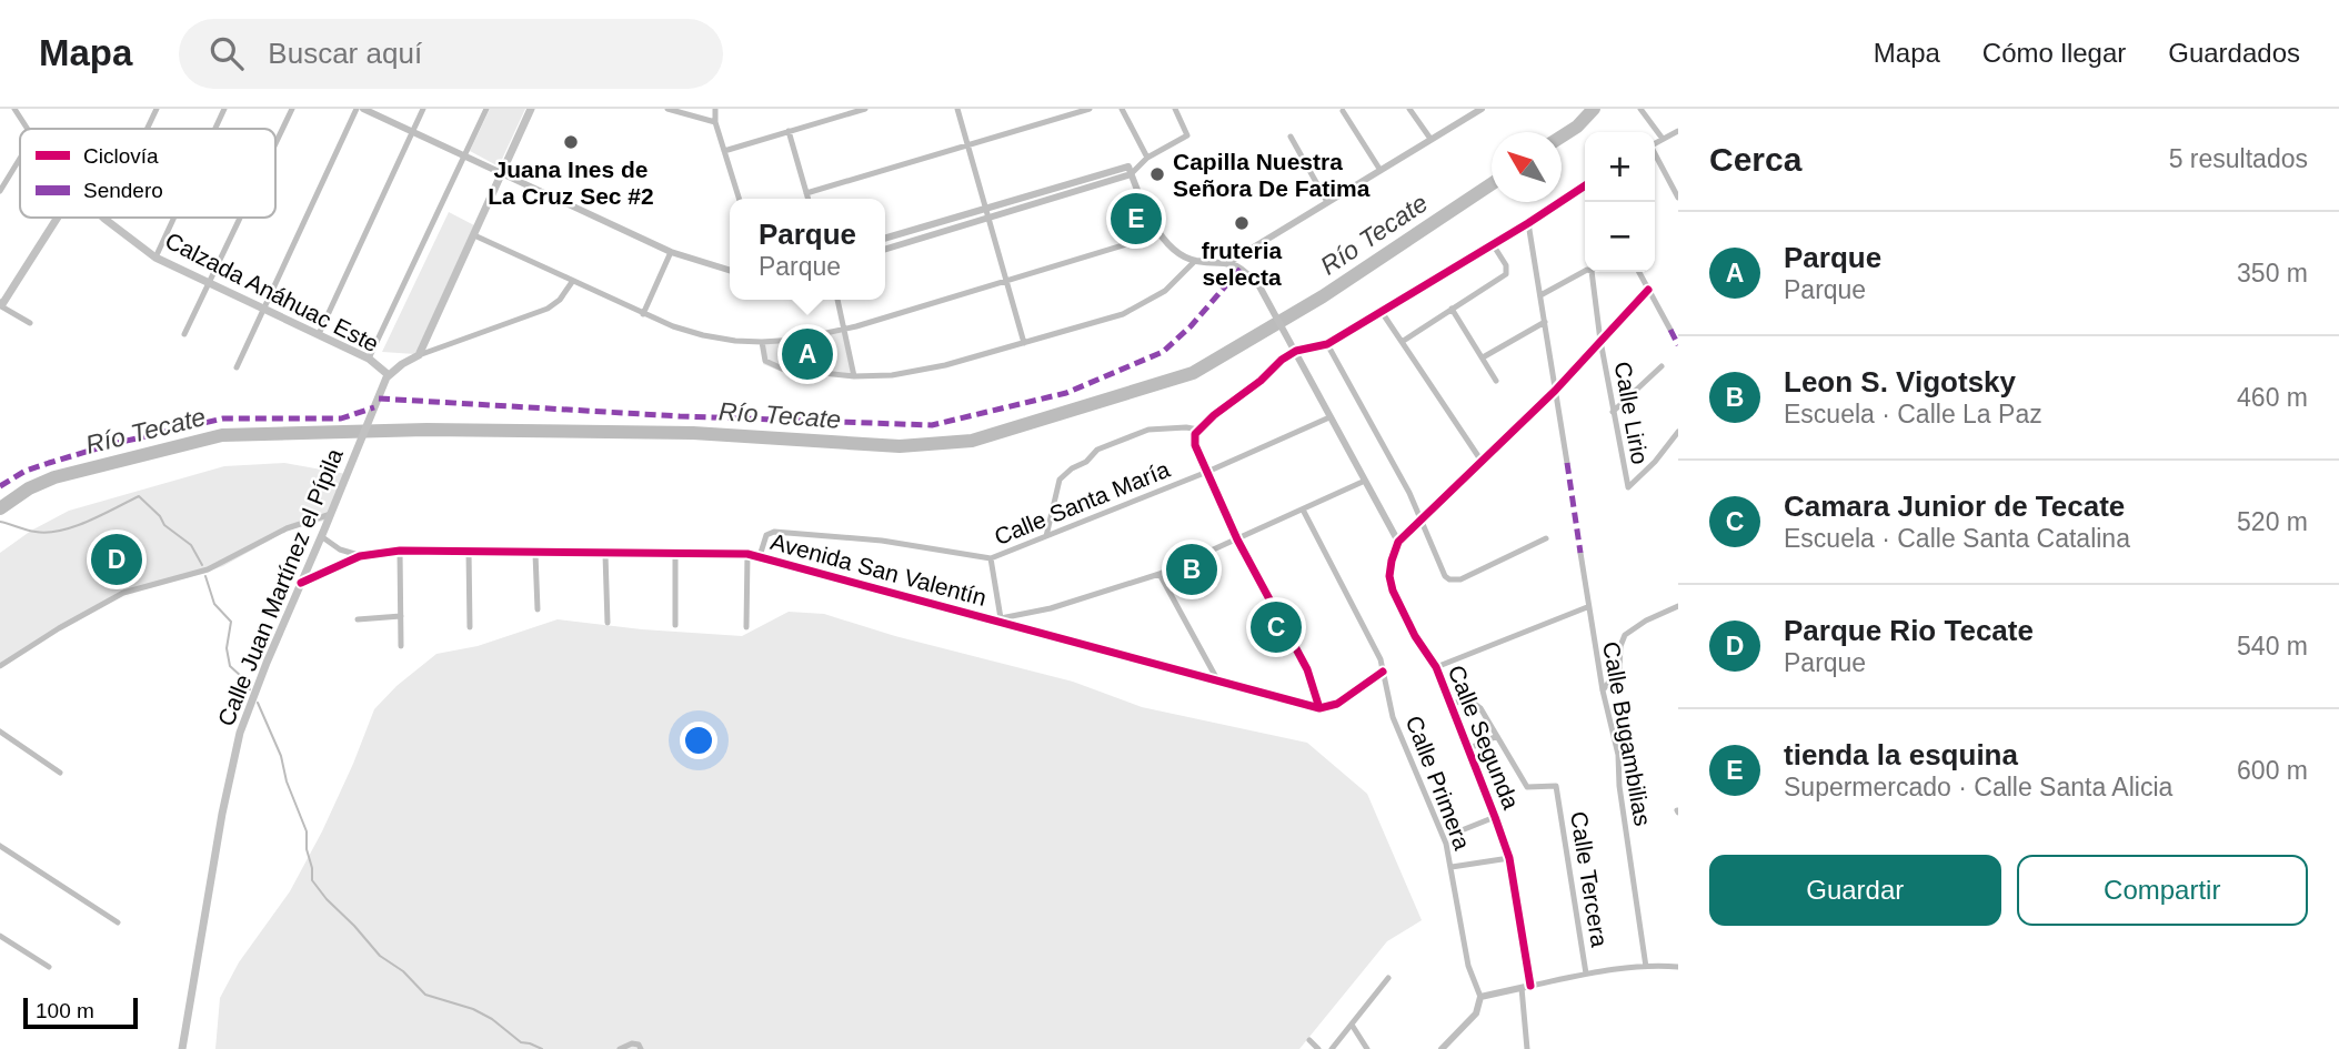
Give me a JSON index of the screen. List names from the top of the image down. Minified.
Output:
{"streets":{"main road":["Calzada Anáhuac Este","Calle Juan Martínez el Pípila"],"street":["Calle Lirio","Calle Santa María","Avenida San Valentín","Calle Bugambilias","Calle Segunda","Calle Primera","Calle Tercera"]},"crossings":[["Calzada Anáhuac Este","Calle Juan Martínez el Pípila"],["Calle Santa María","Avenida San Valentín"],["Avenida San Valentín","Calle Juan Martínez el Pípila"],["Calle Segunda","Calle Tercera"]],"water":["Río Tecate"],"places":["Juana Ines de La Cruz Sec #2","Capilla Nuestra Señora De Fatima","fruteria selecta"],"legend":["Ciclovía","Sendero"],"scale_bar":"100 m","north":"top left","page":{"header":"Mapa","search":"Buscar aquí","nav":["Mapa","Cómo llegar","Guardados"],"heading":["Cerca","5 resultados"],"map_buttons":["+","−"],"pins":["E","A","D","B","C"],"popup":["Parque","Parque"],"list":[{"mark":"A","name":"Parque","note":"Parque","value":"350 m"},{"mark":"B","name":"Leon S. Vigotsky","note":"Escuela · Calle La Paz","value":"460 m"},{"mark":"C","name":"Camara Junior de Tecate","note":"Escuela · Calle Santa Catalina","value":"520 m"},{"mark":"D","name":"Parque Rio Tecate","note":"Parque","value":"540 m"},{"mark":"E","name":"tienda la esquina","note":"Supermercado · Calle Santa Alicia","value":"600 m"}],"buttons":["Guardar","Compartir"],"scale":"100 m"}}
